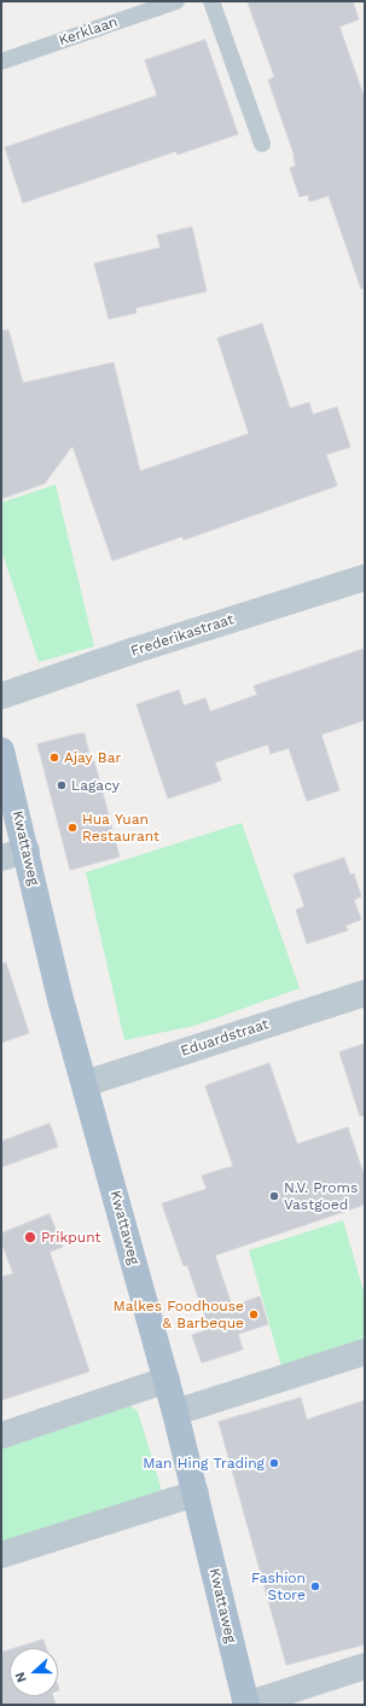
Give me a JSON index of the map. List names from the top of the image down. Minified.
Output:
{"streets":{"main road":["Kwattaweg"],"street":["Frederikastraat","Eduardstraat"],"lane":["Kerklaan"]},"crossings":[["Kwattaweg","Eduardstraat"]],"places":["Ajay Bar","Lagacy","Hua Yuan Restaurant","N.V. Proms Vastgoed","Prikpunt","Malkes Foodhouse & Barbeque","Man Hing Trading","Fashion Store"],"north":"left"}
